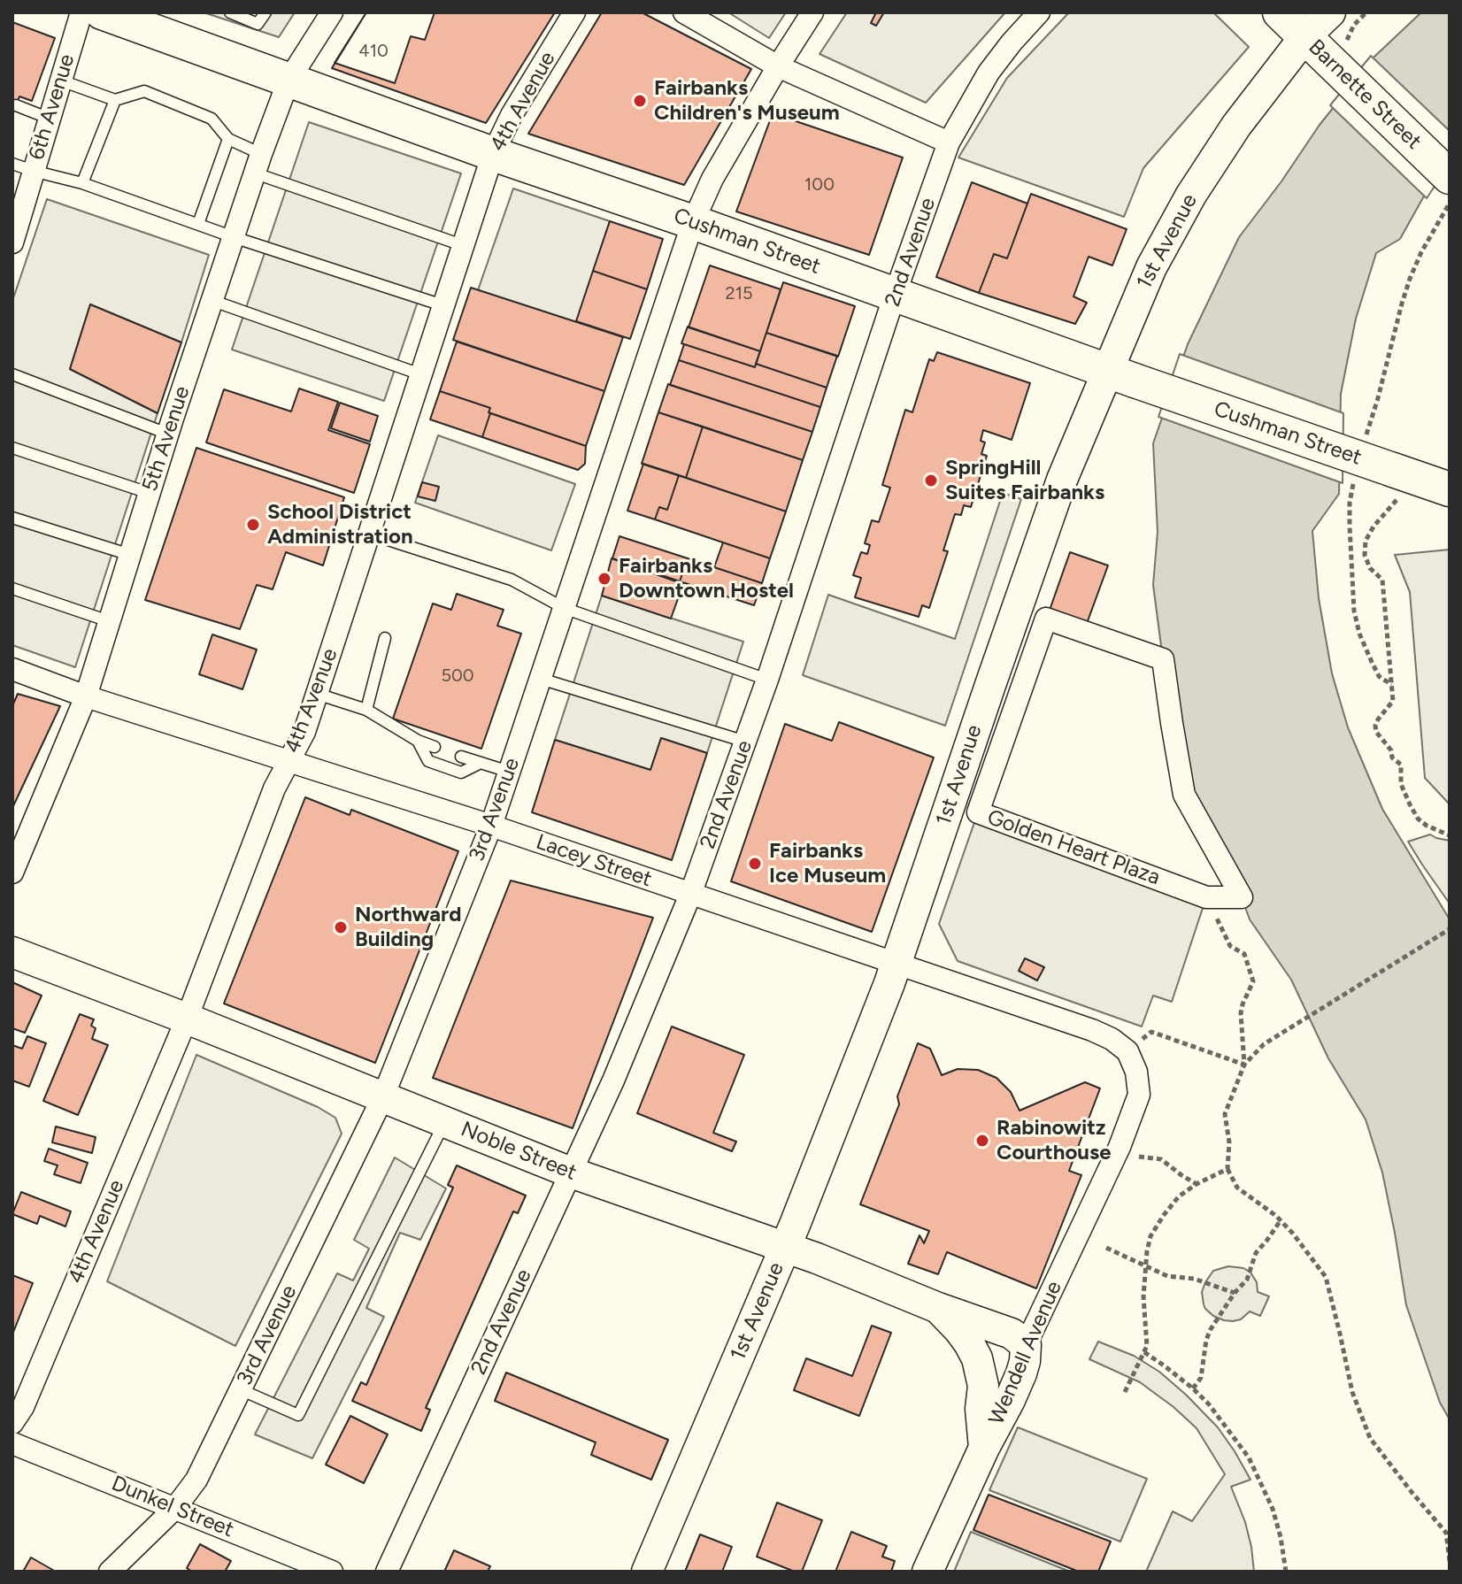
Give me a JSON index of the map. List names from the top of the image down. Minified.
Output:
{"streets":{"main road":["Barnette Street","Cushman Street","1st Avenue","Noble Street","Wendell Avenue"],"street":["4th Avenue","6th Avenue","2nd Avenue","5th Avenue","3rd Avenue","Golden Heart Plaza","Lacey Street","Dunkel Street"]},"crossings":[["Barnette Street","1st Avenue"],["4th Avenue","Cushman Street"],["4th Avenue","Lacey Street"],["4th Avenue","Noble Street"],["Cushman Street","1st Avenue"],["Cushman Street","2nd Avenue"],["Cushman Street","5th Avenue"],["Cushman Street","3rd Avenue"],["1st Avenue","Lacey Street"],["1st Avenue","Noble Street"],["2nd Avenue","Lacey Street"],["2nd Avenue","Noble Street"],["5th Avenue","Lacey Street"],["3rd Avenue","Lacey Street"],["3rd Avenue","Noble Street"],["3rd Avenue","Dunkel Street"],["Lacey Street","Wendell Avenue"],["Noble Street","Wendell Avenue"]],"places":["Fairbanks Children's Museum","SpringHill Suites Fairbanks","School District Administration","Fairbanks Downtown Hostel","Fairbanks Ice Museum","Northward Building","Rabinowitz Courthouse"],"house_numbers":["410","100","215","500"]}
